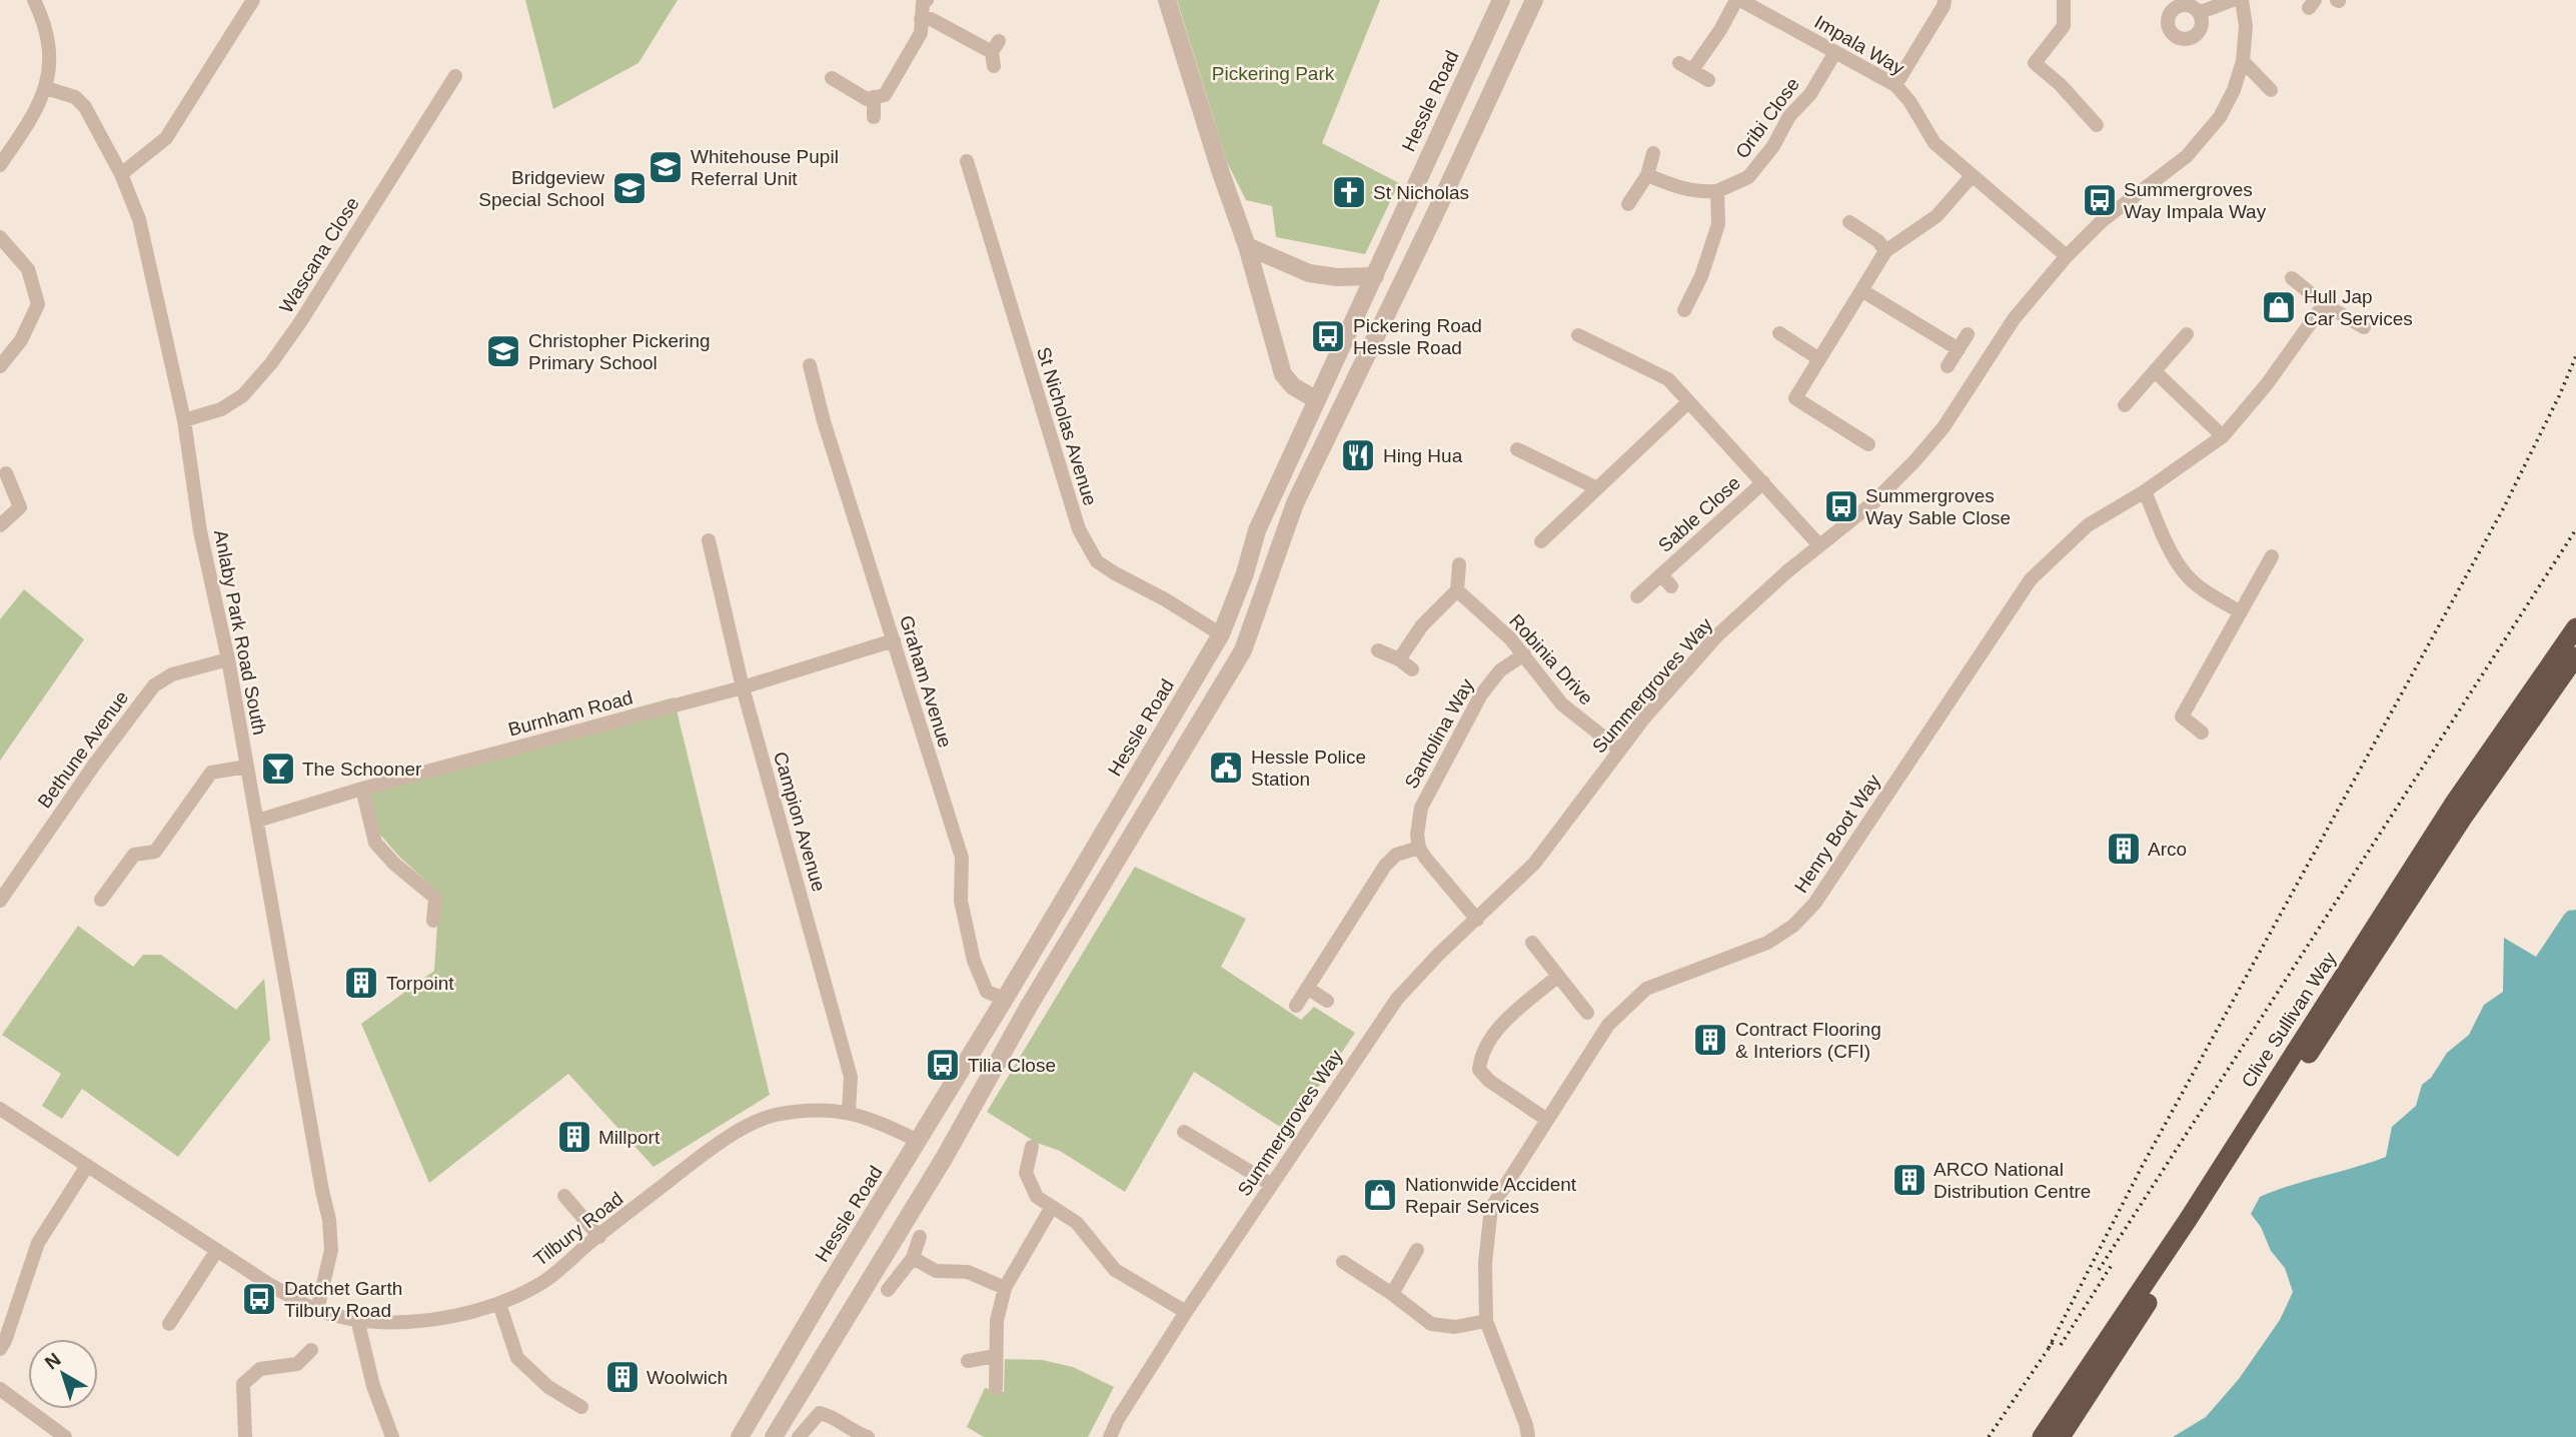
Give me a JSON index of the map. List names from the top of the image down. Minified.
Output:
{"streets":{"highway":["Clive Sullivan Way"],"street":["Impala Way","Hessle Road","Oribi Close","Wascana Close","St Nicholas Avenue","Sable Close","Anlaby Park Road South","Robinia Drive","Graham Avenue","Summergroves Way","Burnham Road","Santolina Way","Bethune Avenue","Campion Avenue","Henry Boot Way","Tilbury Road"]},"crossings":[["Impala Way","Oribi Close"],["Impala Way","Summergroves Way"],["Hessle Road","St Nicholas Avenue"],["Hessle Road","Graham Avenue"],["Hessle Road","Tilbury Road"],["Wascana Close","Anlaby Park Road South"],["Sable Close","Summergroves Way"],["Anlaby Park Road South","Burnham Road"],["Anlaby Park Road South","Bethune Avenue"],["Anlaby Park Road South","Tilbury Road"],["Robinia Drive","Summergroves Way"],["Robinia Drive","Santolina Way"],["Graham Avenue","Burnham Road"],["Burnham Road","Campion Avenue"],["Campion Avenue","Tilbury Road"]],"parks":["Pickering Park"],"places":{"school or university":["Whitehouse Pupil Referral Unit","Bridgeview Special School","Christopher Pickering Primary School"],"church":["St Nicholas"],"bus stop":["Summergroves Way Impala Way","Pickering Road Hessle Road","Summergroves Way Sable Close","Tilia Close","Datchet Garth Tilbury Road"],"shop":["Hull Jap Car Services","Nationwide Accident Repair Services"],"restaurant":["Hing Hua"],"public building":["Hessle Police Station"],"bar":["The Schooner"],"building":["Arco","Torpoint","Contract Flooring & Interiors (CFI)","Millport","ARCO National Distribution Centre","Woolwich"]},"north":"top left"}
